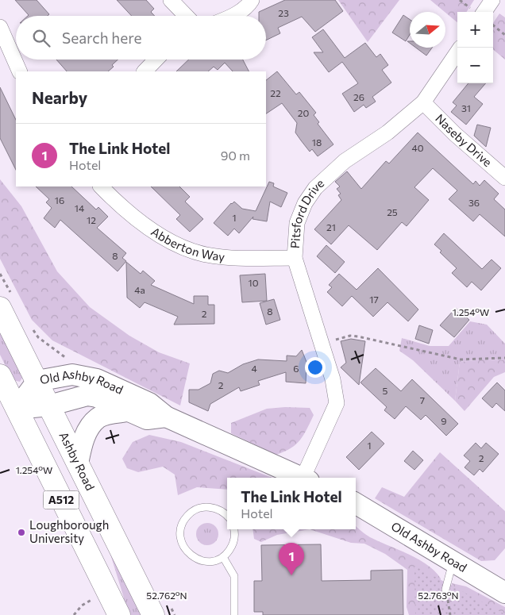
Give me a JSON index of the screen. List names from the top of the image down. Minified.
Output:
{"streets":{"main road":["Ashby Road","A512"],"street":["Naseby Drive","Pitsford Drive","Abberton Way","Old Ashby Road"]},"crossings":[["Naseby Drive","Pitsford Drive"],["Pitsford Drive","Abberton Way"],["Old Ashby Road","Ashby Road"],["Old Ashby Road","A512"]],"places":["Loughborough University"],"house_numbers":["23","22","26","31","20","18","40","16","36","14","25","1","12","21","8","10","4a","17","8","2","4","6","2","5","7","9","1","2"],"north":"right","page":{"map_buttons":["+","−"],"search":"Search here","heading":"Nearby","list":[{"mark":"1","name":"The Link Hotel","note":"Hotel","value":"90 m"}],"popup":["The Link Hotel","Hotel"],"pins":"1"},"coordinates":["1.254°W","52.762°N","52.763°N"]}
